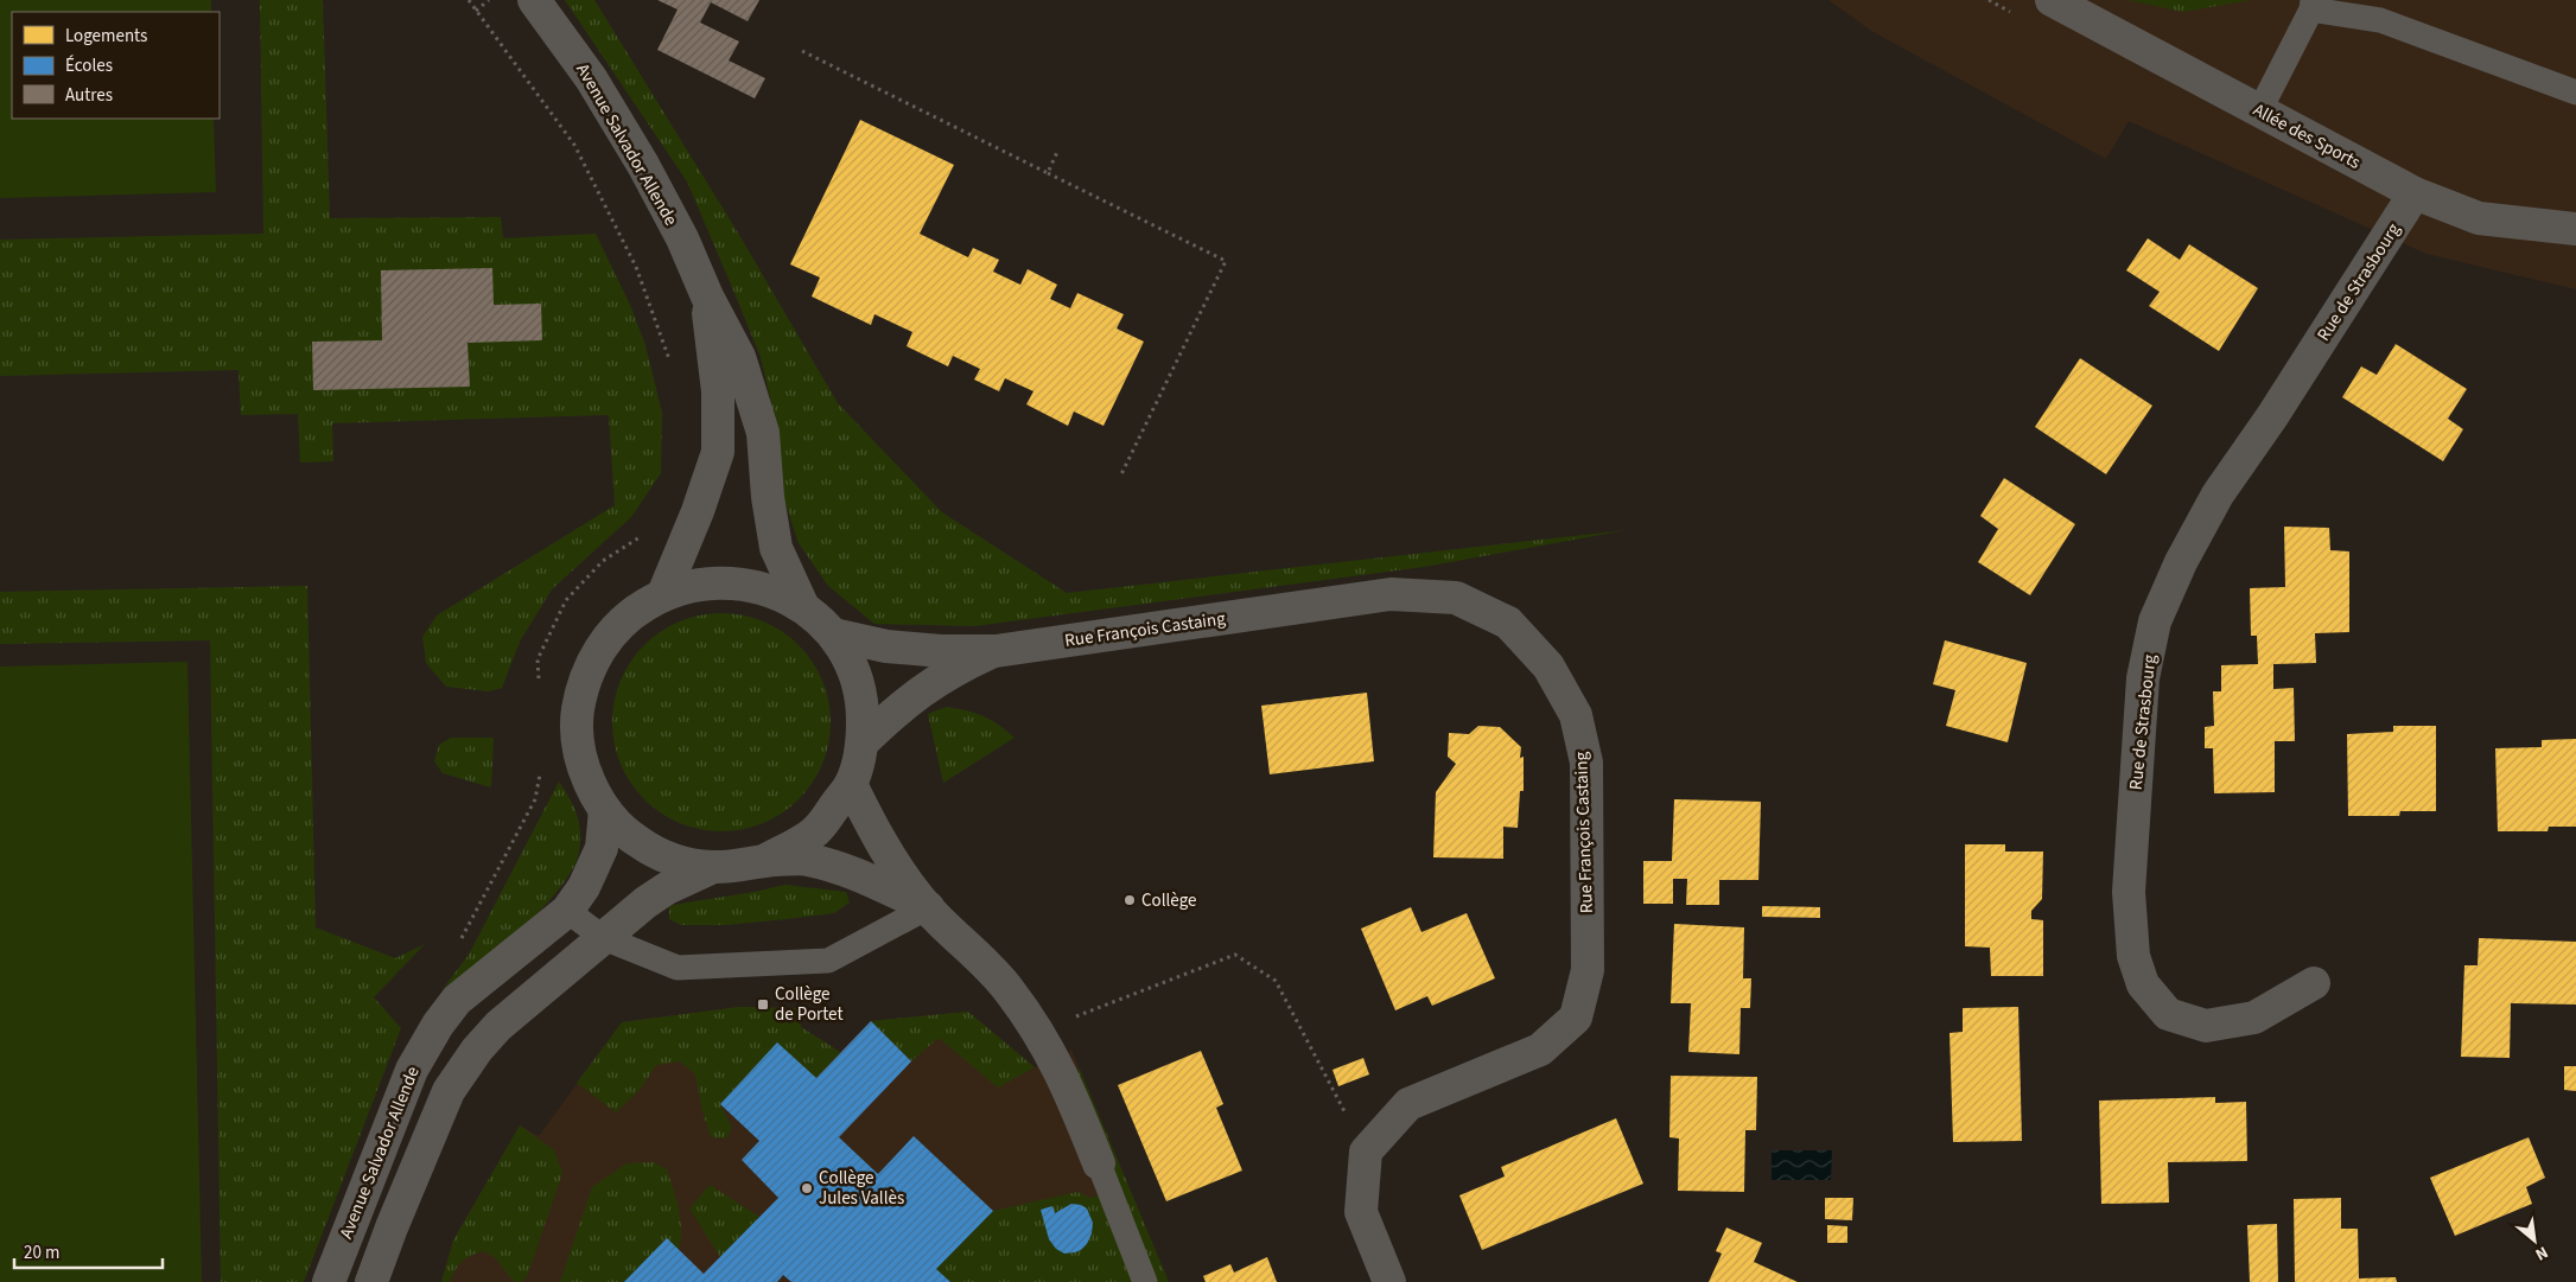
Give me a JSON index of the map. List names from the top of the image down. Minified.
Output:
{"streets":{"street":["Allée des Sports","Avenue Salvador Allende","Rue de Strasbourg","Rue François Castaing"]},"crossings":[["Allée des Sports","Rue de Strasbourg"]],"places":{"other":["Collège","Collège Jules Vallès"],"transit":["Collège de Portet"]},"legend":["Logements","Écoles","Autres"],"scale_bar":"20 m","north":"bottom right"}
